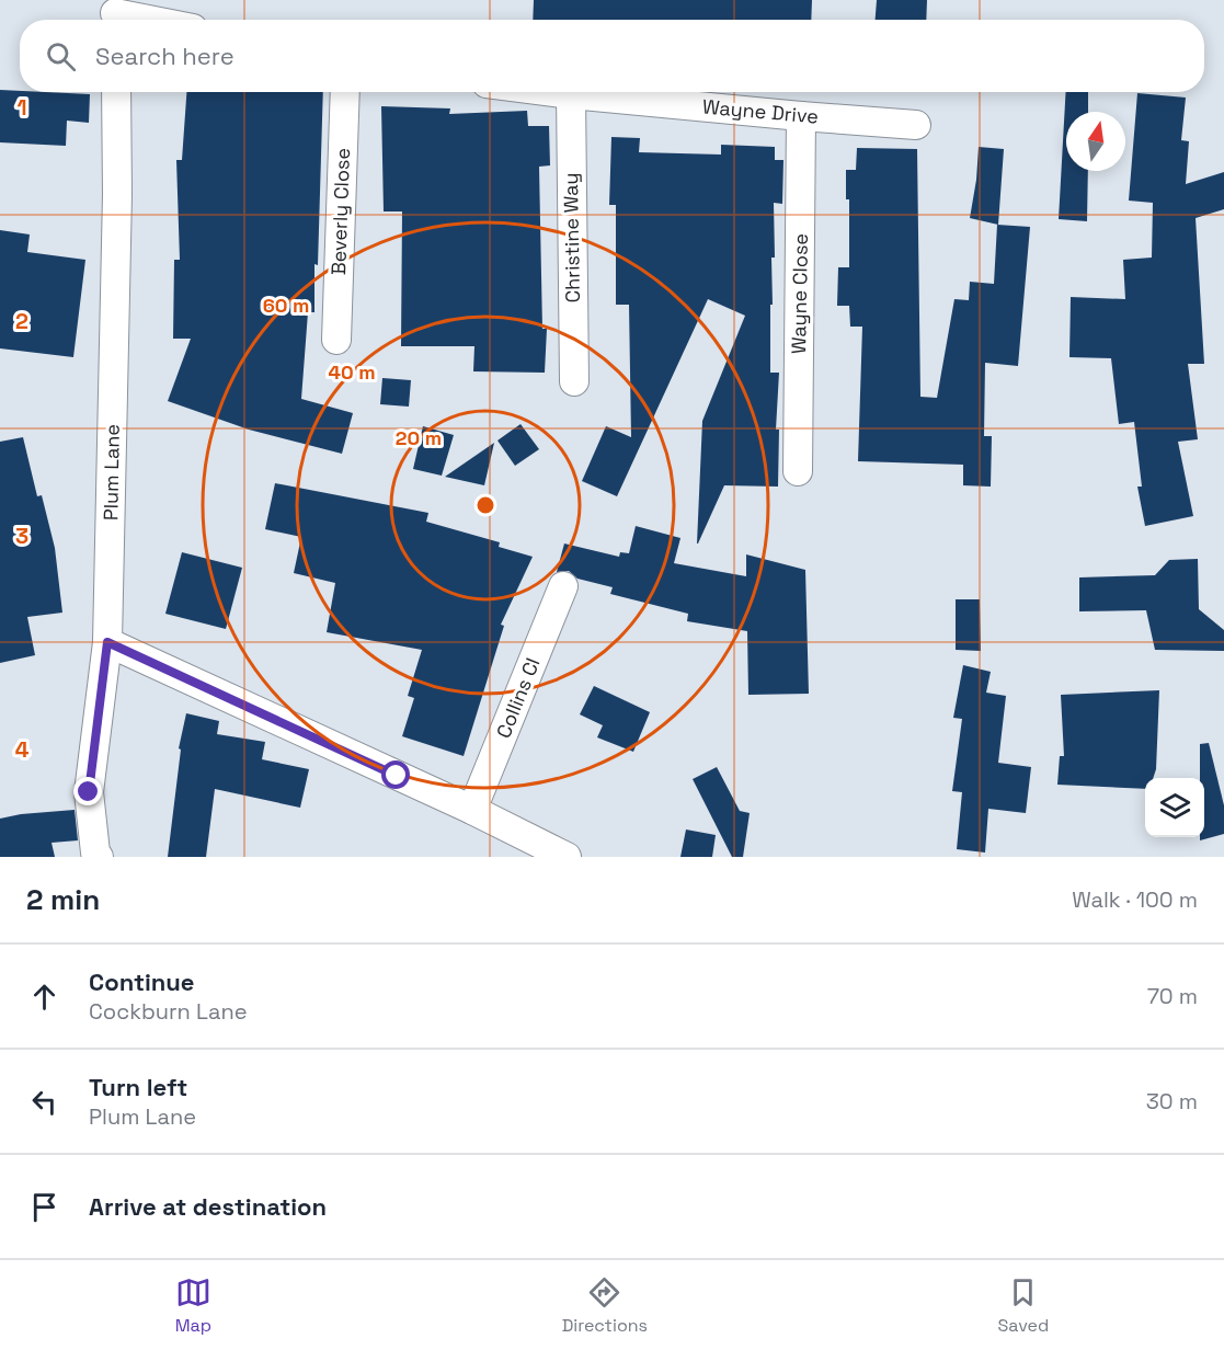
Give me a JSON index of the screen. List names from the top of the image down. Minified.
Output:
{"streets":{"street":["Wayne Drive","Beverly Close","Christine Way","Wayne Close","Plum Lane","Collins Cl"]},"crossings":[["Wayne Drive","Christine Way"],["Wayne Drive","Wayne Close"]],"north":"top","page":{"search":"Search here","heading":["2 min","Walk · 100 m"],"list":[["Continue","Cockburn Lane","70 m"],["Turn left","Plum Lane","30 m"],"Arrive at destination"],"nav":["Map","Directions","Saved"]},"grid":{"rows":["1","2","3","4"]},"rings":["60 m","40 m","20 m"]}
